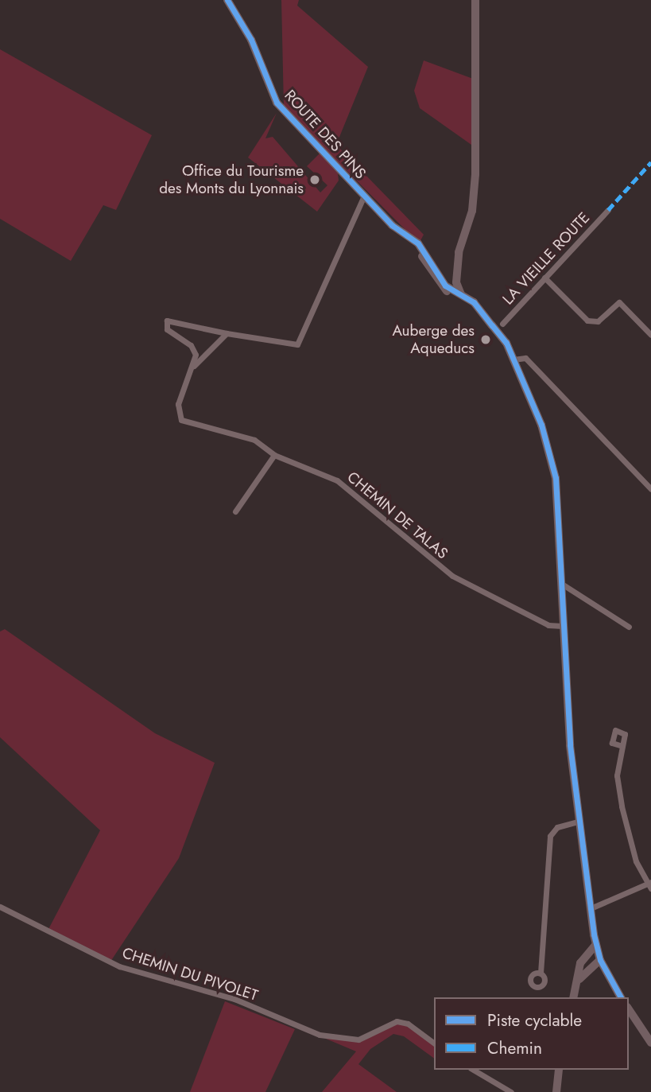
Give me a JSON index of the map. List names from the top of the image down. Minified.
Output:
{"streets":{"main road":["ROUTE DES PINS"],"street":["LA VIEILLE ROUTE","CHEMIN DE TALAS","CHEMIN DU PIVOLET"]},"places":["Office du Tourisme des Monts du Lyonnais","Auberge des Aqueducs"],"legend":["Piste cyclable","Chemin"]}
